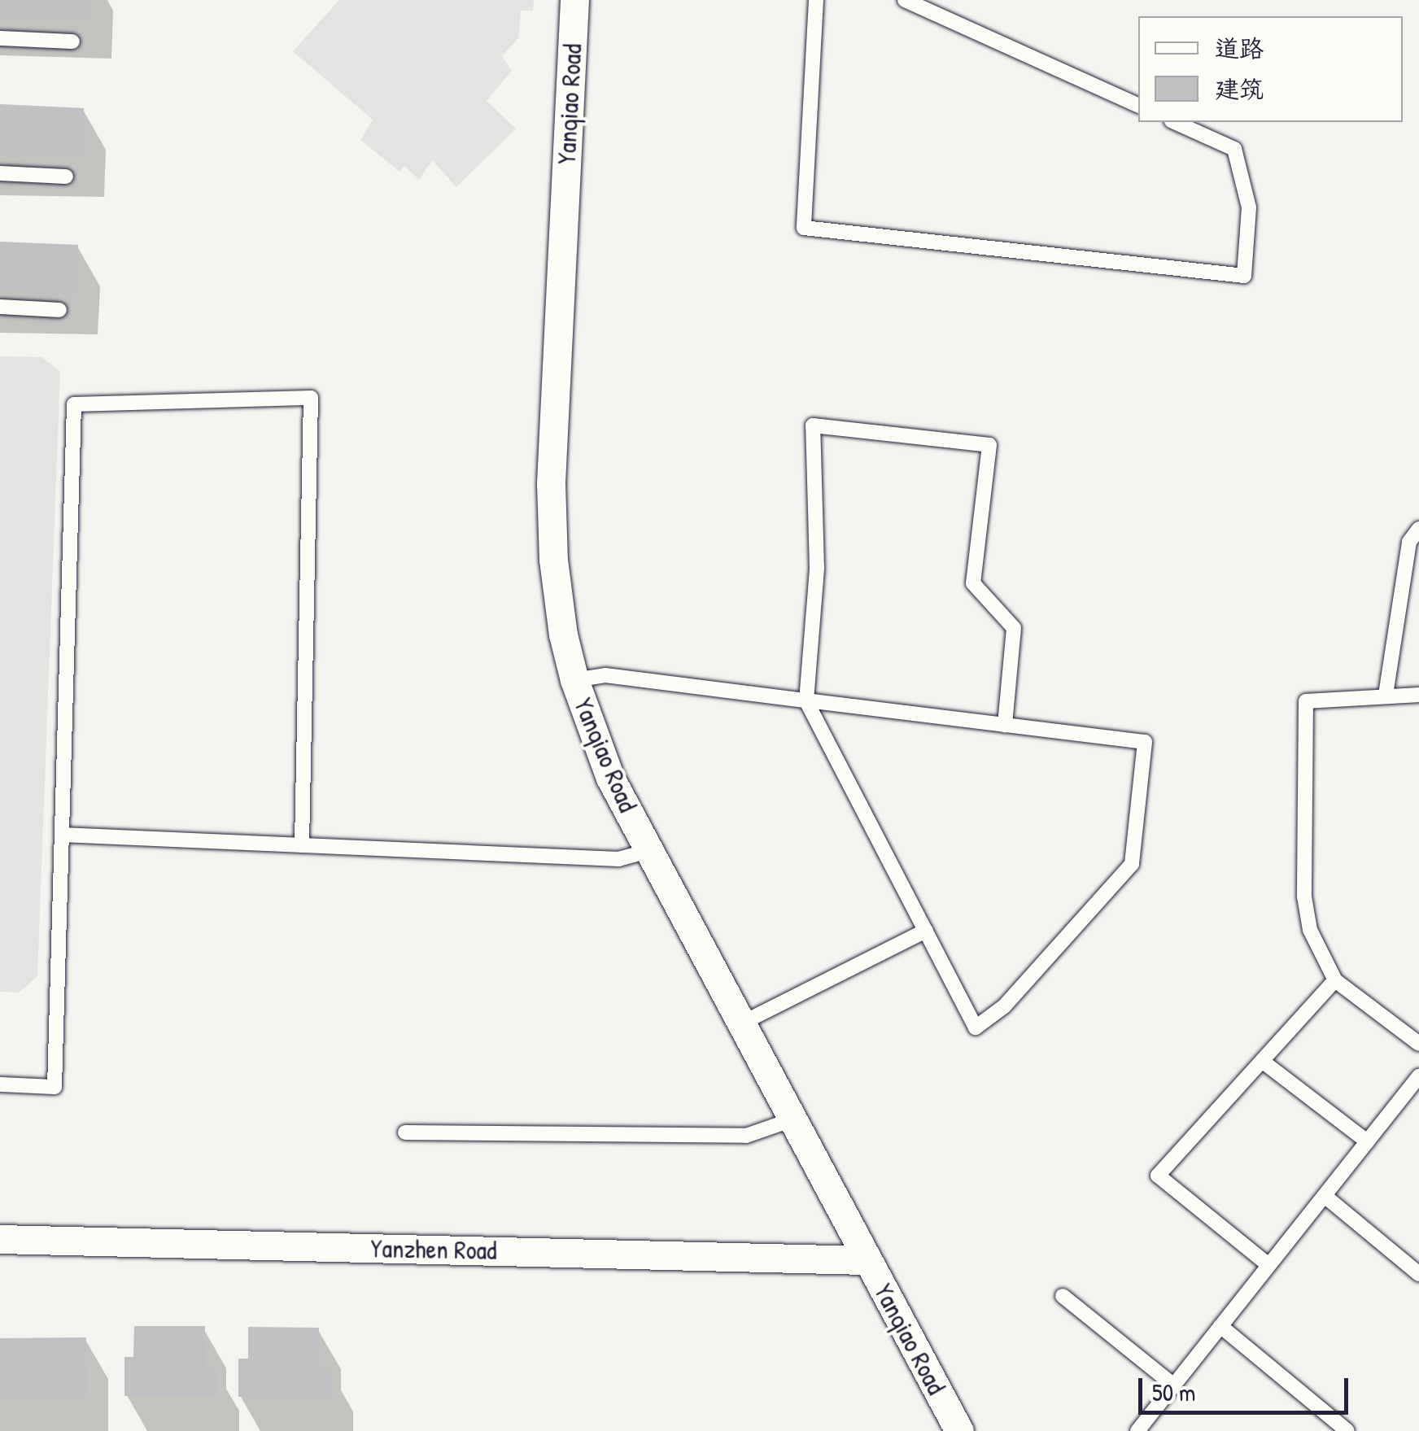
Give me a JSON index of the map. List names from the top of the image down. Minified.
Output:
{"streets":{"street":["Yanqiao Road","Yanzhen Road"]},"crossings":[["Yanqiao Road","Yanzhen Road"]],"legend":["道路","建筑"],"scale_bar":"50 m"}
